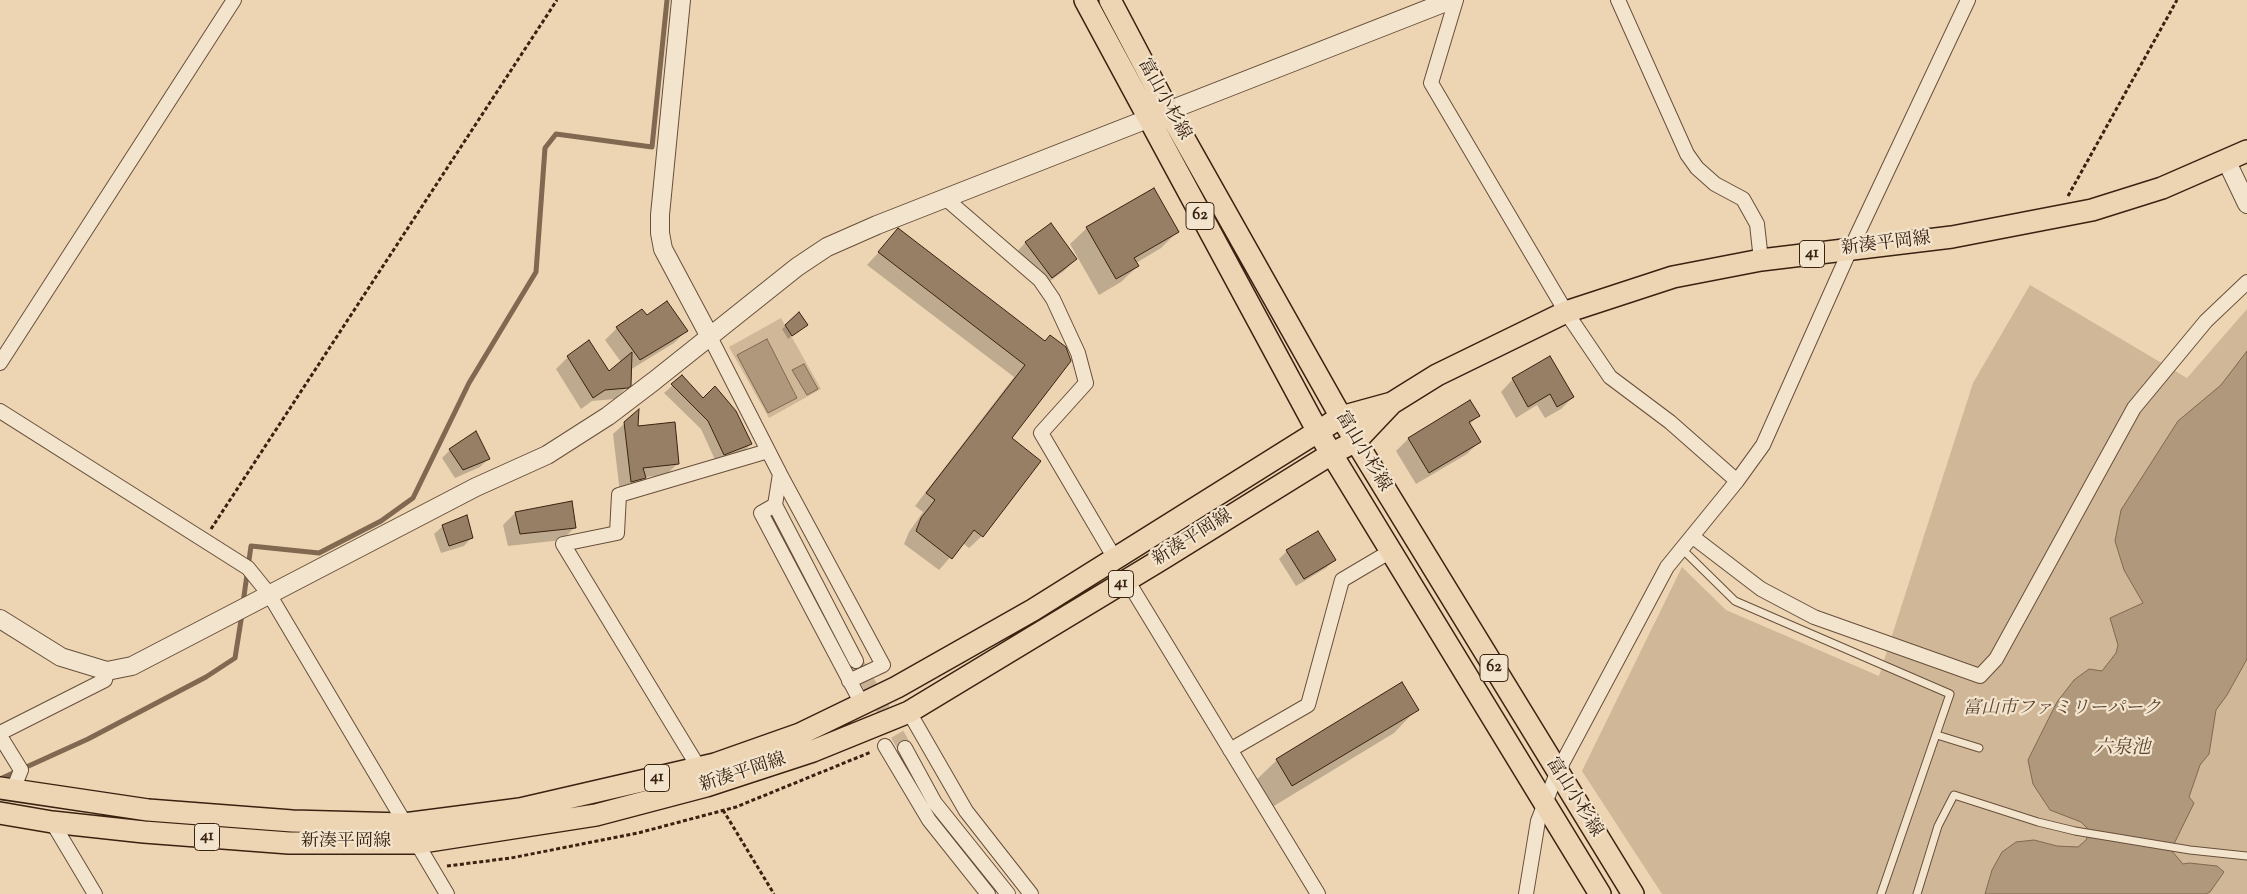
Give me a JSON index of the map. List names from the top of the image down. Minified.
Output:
{"streets":{"main road":["富山小杉線","62","新湊平岡線","41"]},"crossings":[["富山小杉線","新湊平岡線"]],"water":["六泉池"],"parks":["富山市ファミリーパーク"]}
